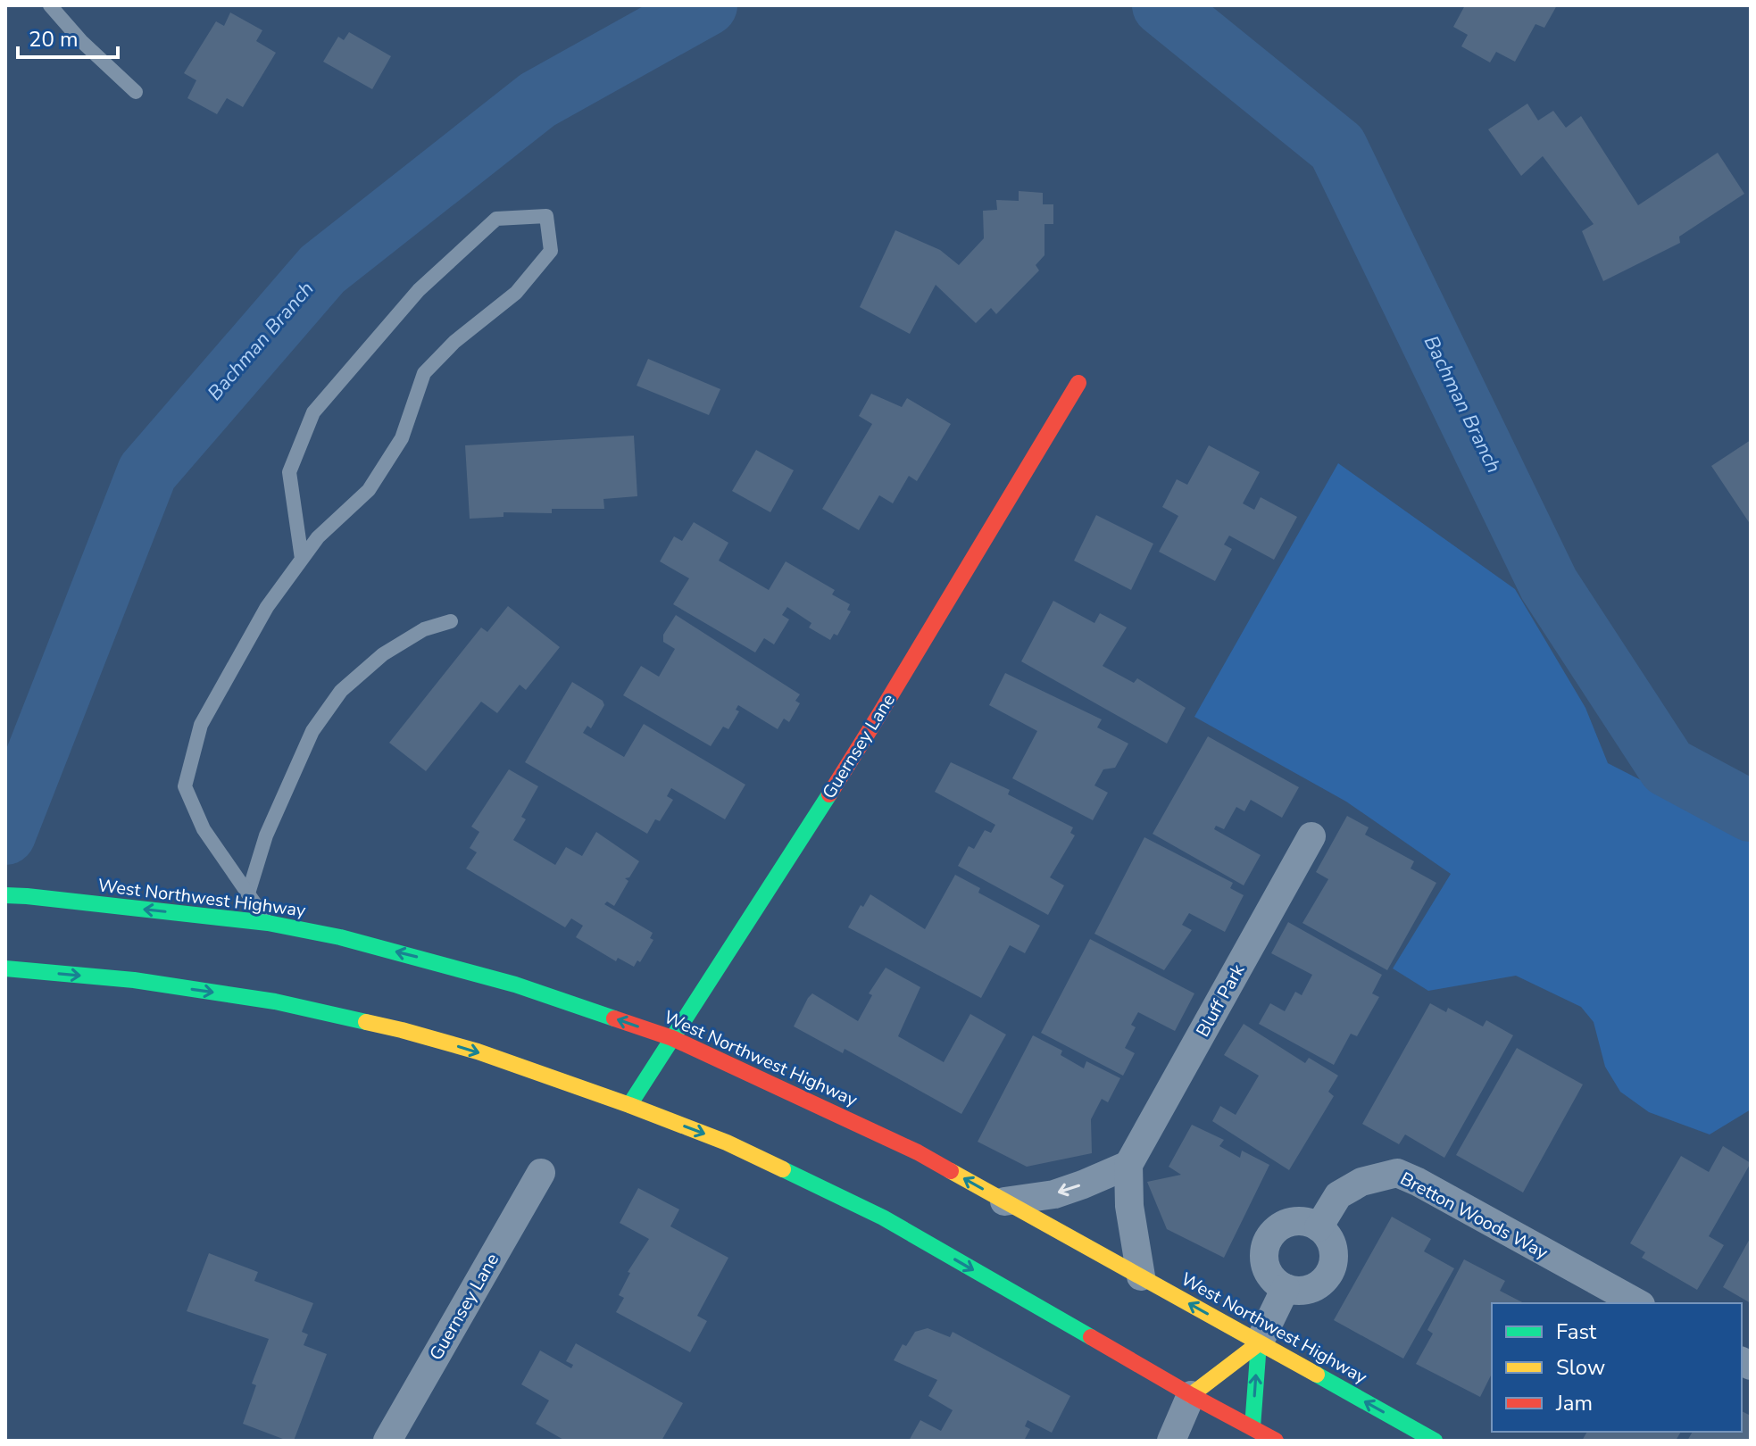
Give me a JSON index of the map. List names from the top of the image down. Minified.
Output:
{"streets":{"main road":["Guernsey Lane","West Northwest Highway"],"street":["Bluff Park","Bretton Woods Way"]},"crossings":[["Guernsey Lane","West Northwest Highway"]],"water":["Bachman Branch"],"legend":["Fast","Slow","Jam"],"scale_bar":"20 m"}
